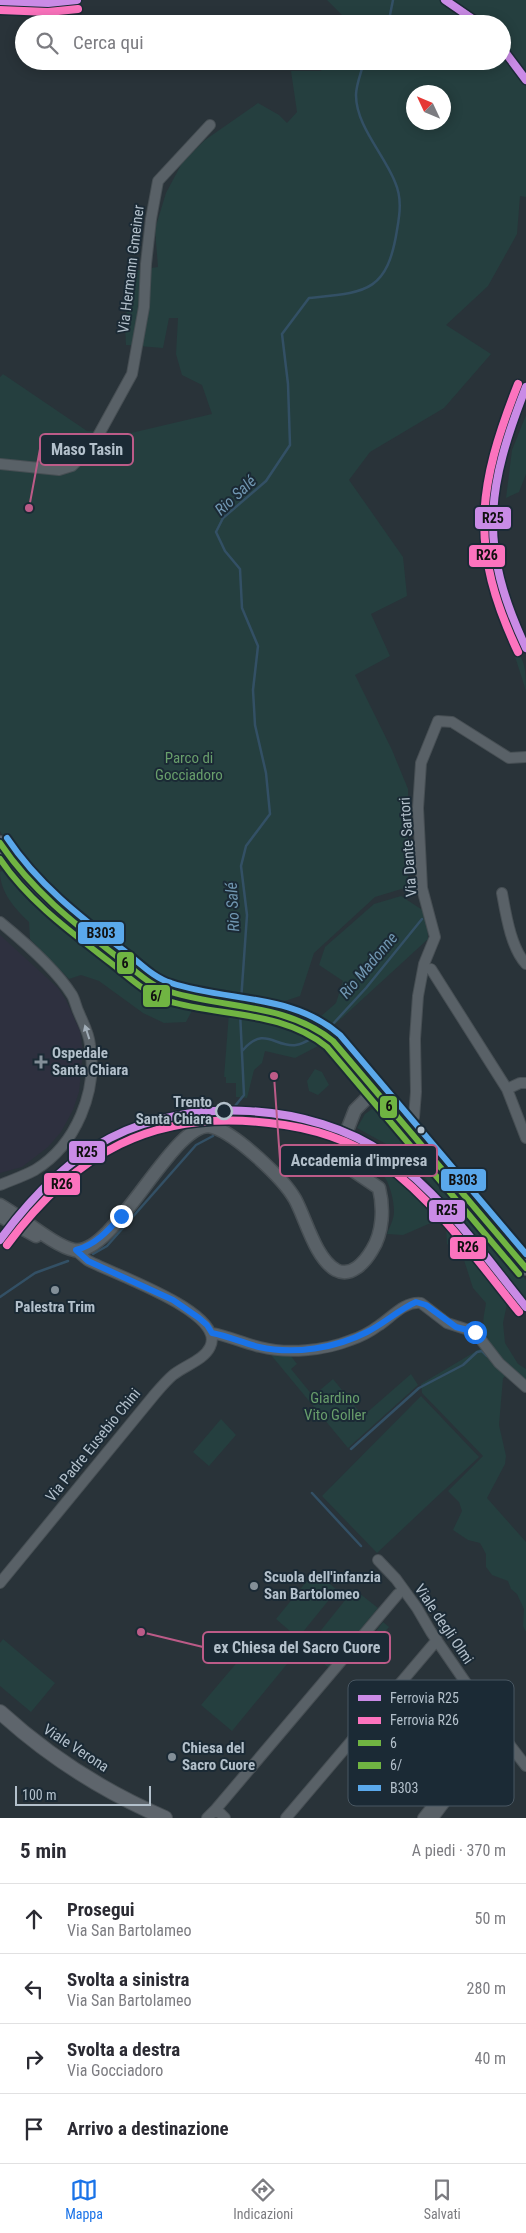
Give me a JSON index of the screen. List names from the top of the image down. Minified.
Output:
{"streets":{"main road":["Viale Verona"],"street":["Via Hermann Gmeiner","Via Dante Sartori","Via Padre Eusebio Chini","Viale degli Olmi"]},"water":["Rio Salé","Rio Madonne"],"parks":["Parco di Gocciadoro","Giardino Vito Goller"],"places":{"other":["Maso Tasin","Accademia d'impresa","Trento Santa Chiara","Palestra Trim","Scuola dell'infanzia San Bartolomeo","ex Chiesa del Sacro Cuore","Chiesa del Sacro Cuore"],"health":["Ospedale Santa Chiara"]},"lines":["rail line R25","rail line R26","transit line B303","transit line 6","transit line 6/"],"legend":["Ferrovia R25","Ferrovia R26","6","6/","B303"],"scale_bar":"100 m","north":"top left","page":{"search":"Cerca qui","scale":"100 m","heading":["5 min","A piedi · 370 m"],"list":[["Prosegui","Via San Bartolameo","50 m"],["Svolta a sinistra","Via San Bartolameo","280 m"],["Svolta a destra","Via Gocciadoro","40 m"],"Arrivo a destinazione"],"nav":["Mappa","Indicazioni","Salvati"]}}
